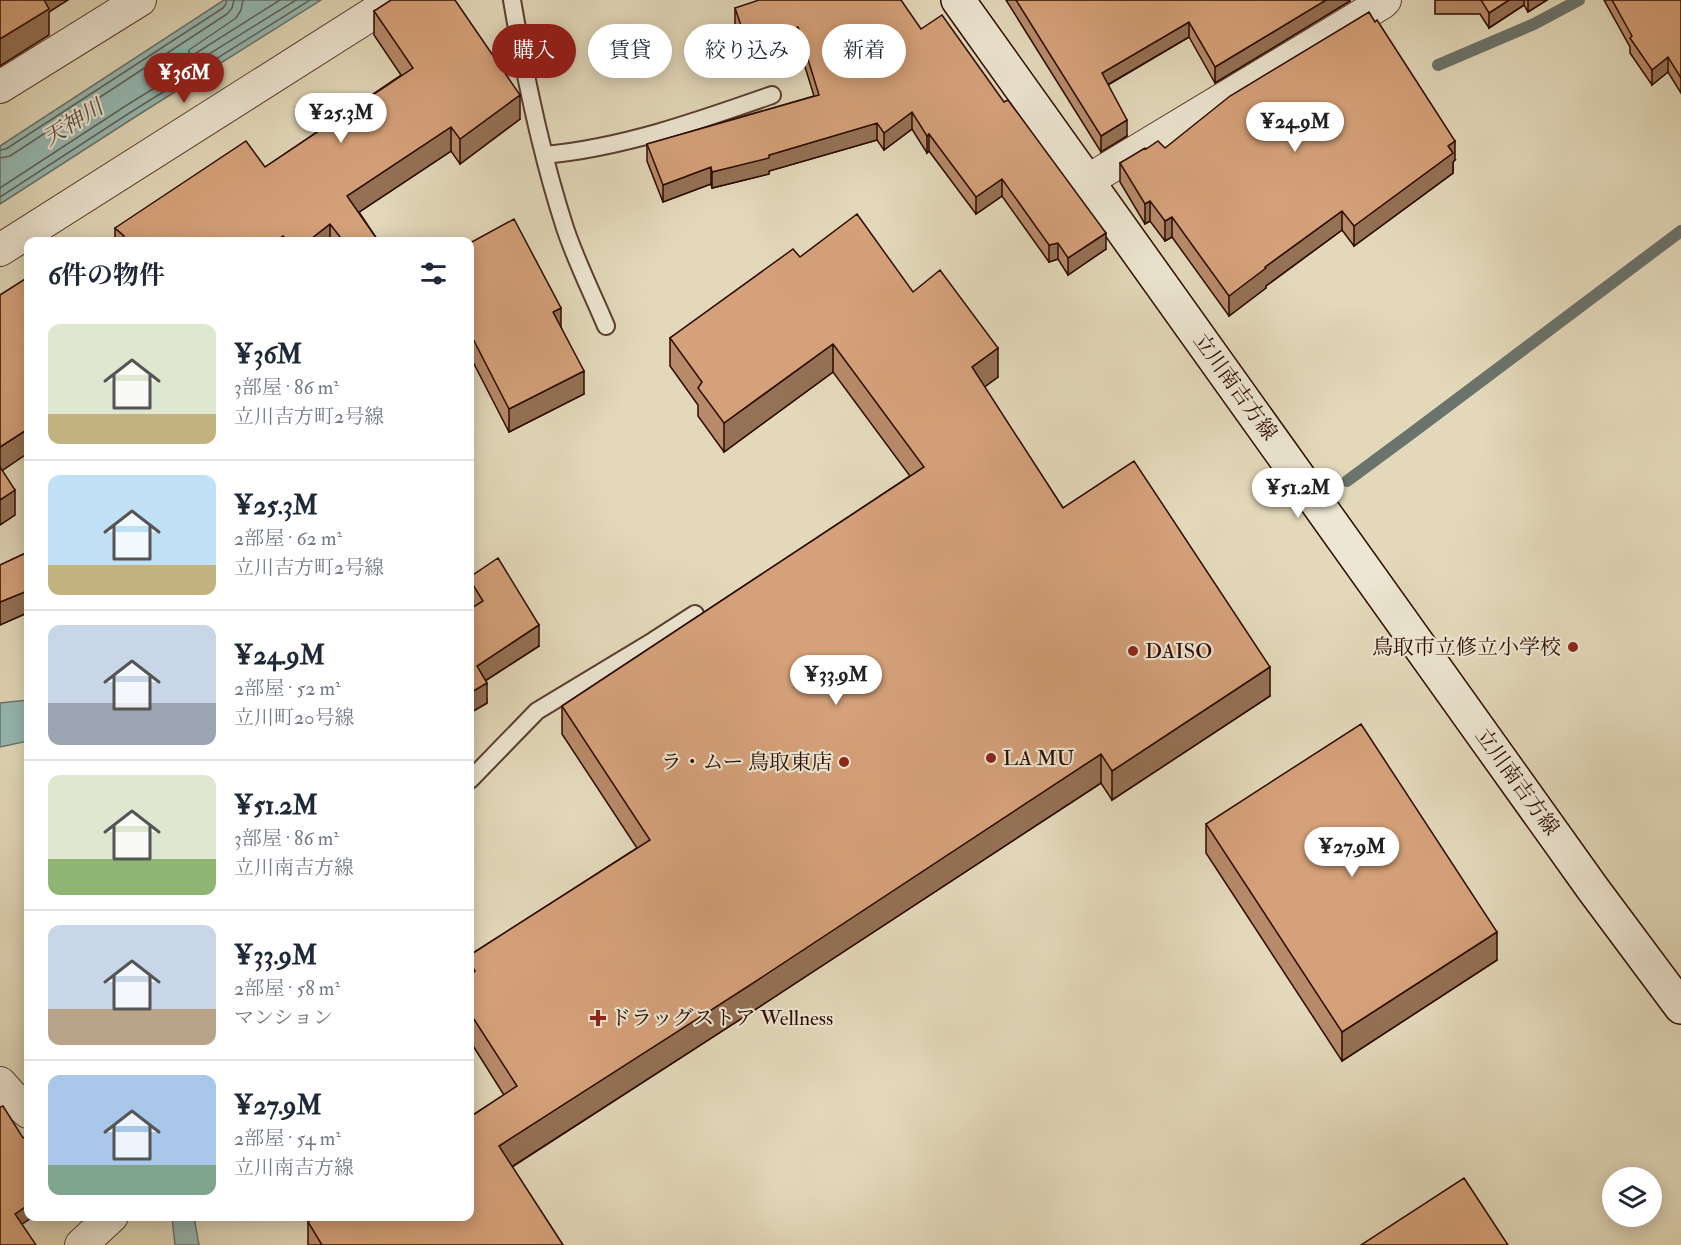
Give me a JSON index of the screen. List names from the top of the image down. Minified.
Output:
{"streets":{"street":["立川南吉方線"]},"water":["天神川"],"places":{"other":["鳥取市立修立小学校","DAISO","LA MU","ラ・ムー 鳥取東店"],"health":["ドラッグストア Wellness"]},"page":{"chip":["購入","賃貸","絞り込み","新着"],"price":["¥36M","¥25.3M","¥24.9M","¥51.2M","¥33.9M","¥27.9M"],"heading":"6件の物件","list":[{"name":"¥36M","note":"3部屋 · 86 m² · 立川吉方町2号線"},{"name":"¥25.3M","note":"2部屋 · 62 m² · 立川吉方町2号線"},{"name":"¥24.9M","note":"2部屋 · 52 m² · 立川町20号線"},{"name":"¥51.2M","note":"3部屋 · 86 m² · 立川南吉方線"},{"name":"¥33.9M","note":"2部屋 · 58 m² · マンション"},{"name":"¥27.9M","note":"2部屋 · 54 m² · 立川南吉方線"}]}}
